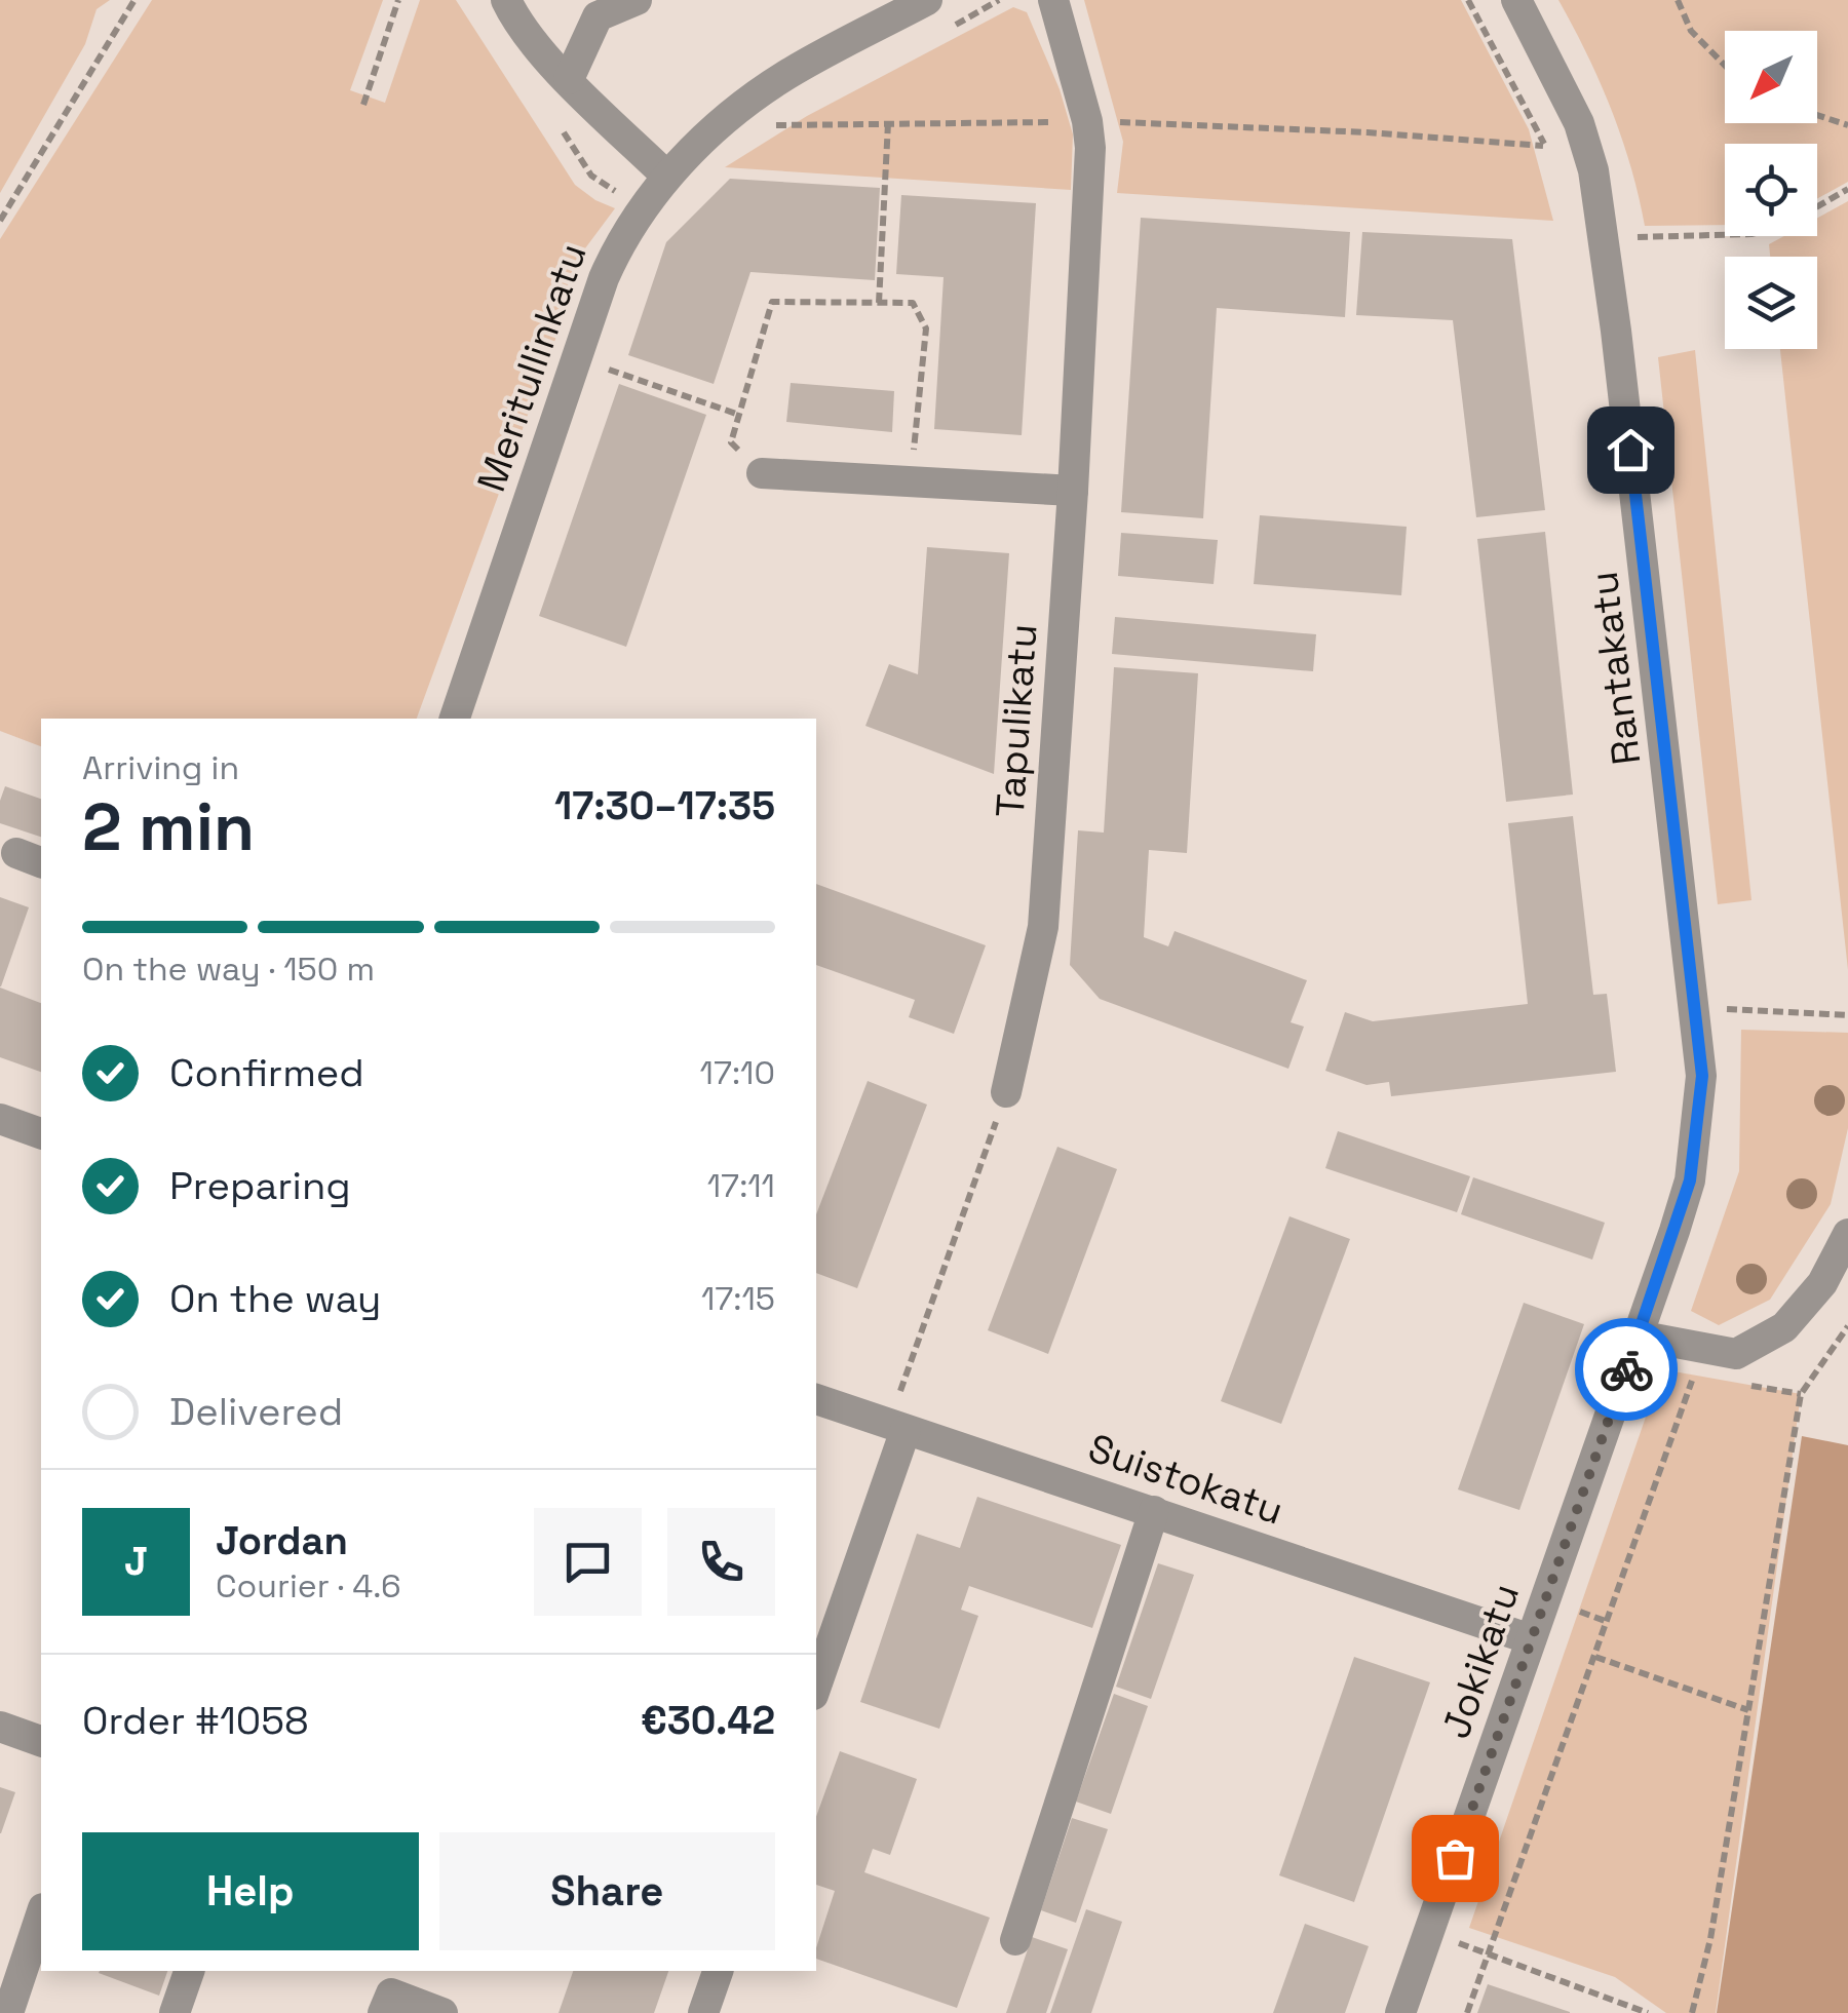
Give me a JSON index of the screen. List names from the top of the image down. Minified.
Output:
{"streets":{"street":["Meritullinkatu","Rantakatu","Tapulikatu","Suistokatu","Jokikatu"]},"crossings":[["Rantakatu","Jokikatu"],["Suistokatu","Jokikatu"]],"north":"bottom left","page":{"heading":["2 min","Arriving in","17:30–17:35"],"panel":["Jordan","Courier · 4.6","Order #1058","€30.42"],"bar":"On the way · 150 m","list":[["Confirmed","17:10"],["Preparing","17:11"],["On the way","17:15"],"Delivered"],"round":"J","buttons":["Help","Share"]}}
